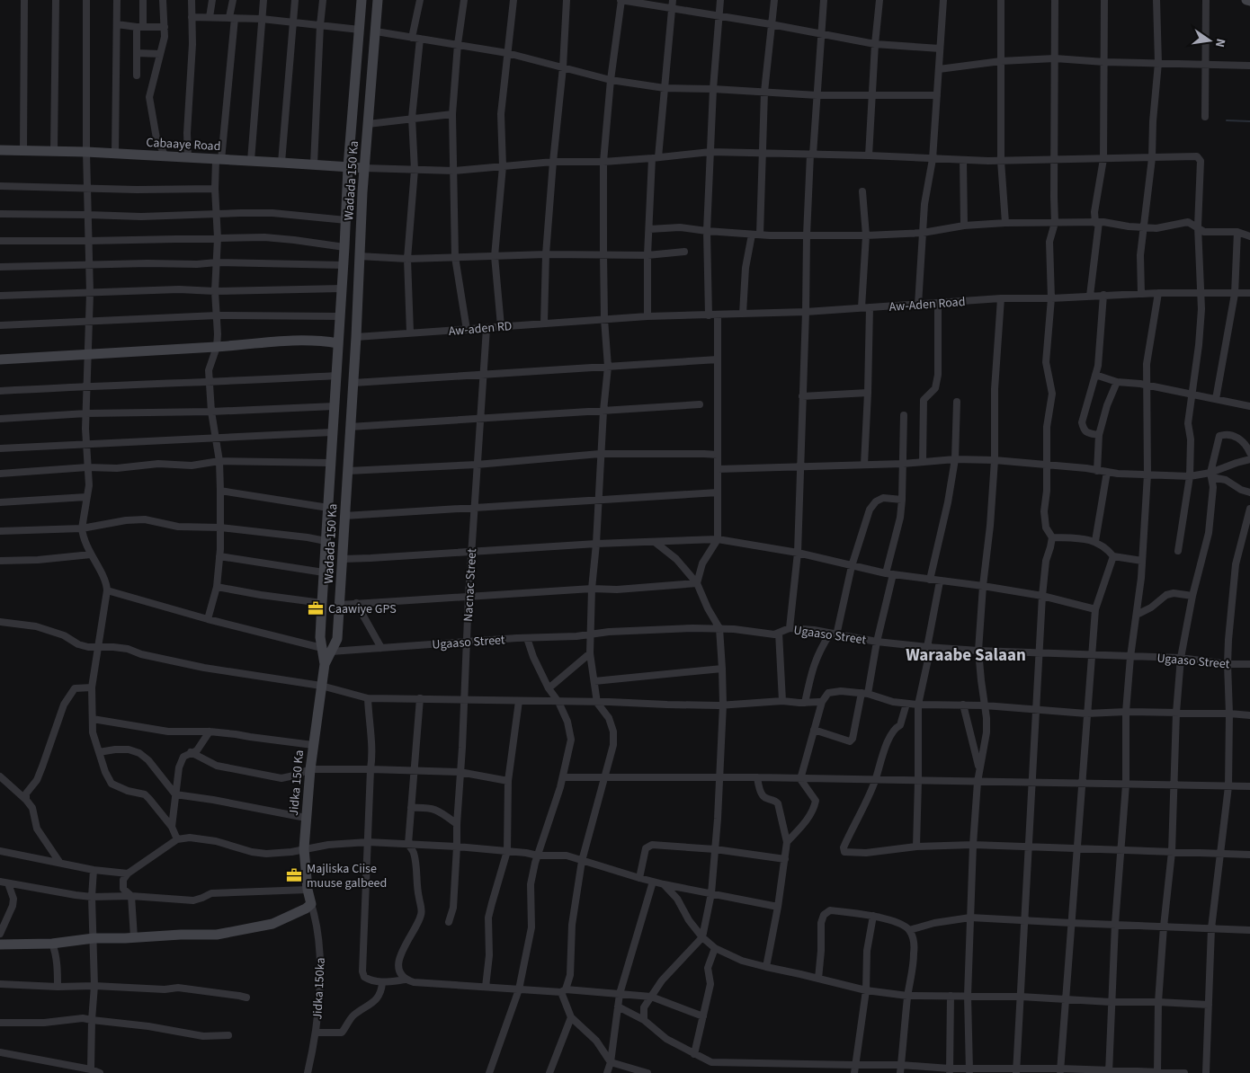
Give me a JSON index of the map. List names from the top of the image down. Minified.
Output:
{"streets":{"street":["Cabaaye Road","Wadada 150 Ka","Aw-Aden Road","Aw-aden RD","Nacnac Street","Ugaaso Street","Jidka 150 Ka","Jidka 150ka"]},"crossings":[["Cabaaye Road","Wadada 150 Ka"],["Wadada 150 Ka","Aw-aden RD"],["Wadada 150 Ka","Ugaaso Street"],["Wadada 150 Ka","Jidka 150 Ka"],["Aw-Aden Road","Aw-aden RD"],["Aw-aden RD","Nacnac Street"],["Nacnac Street","Ugaaso Street"],["Jidka 150 Ka","Jidka 150ka"]],"districts":["Waraabe Salaan"],"places":{"office":["Caawiye GPS","Majliska Ciise muuse galbeed"]},"north":"right"}
